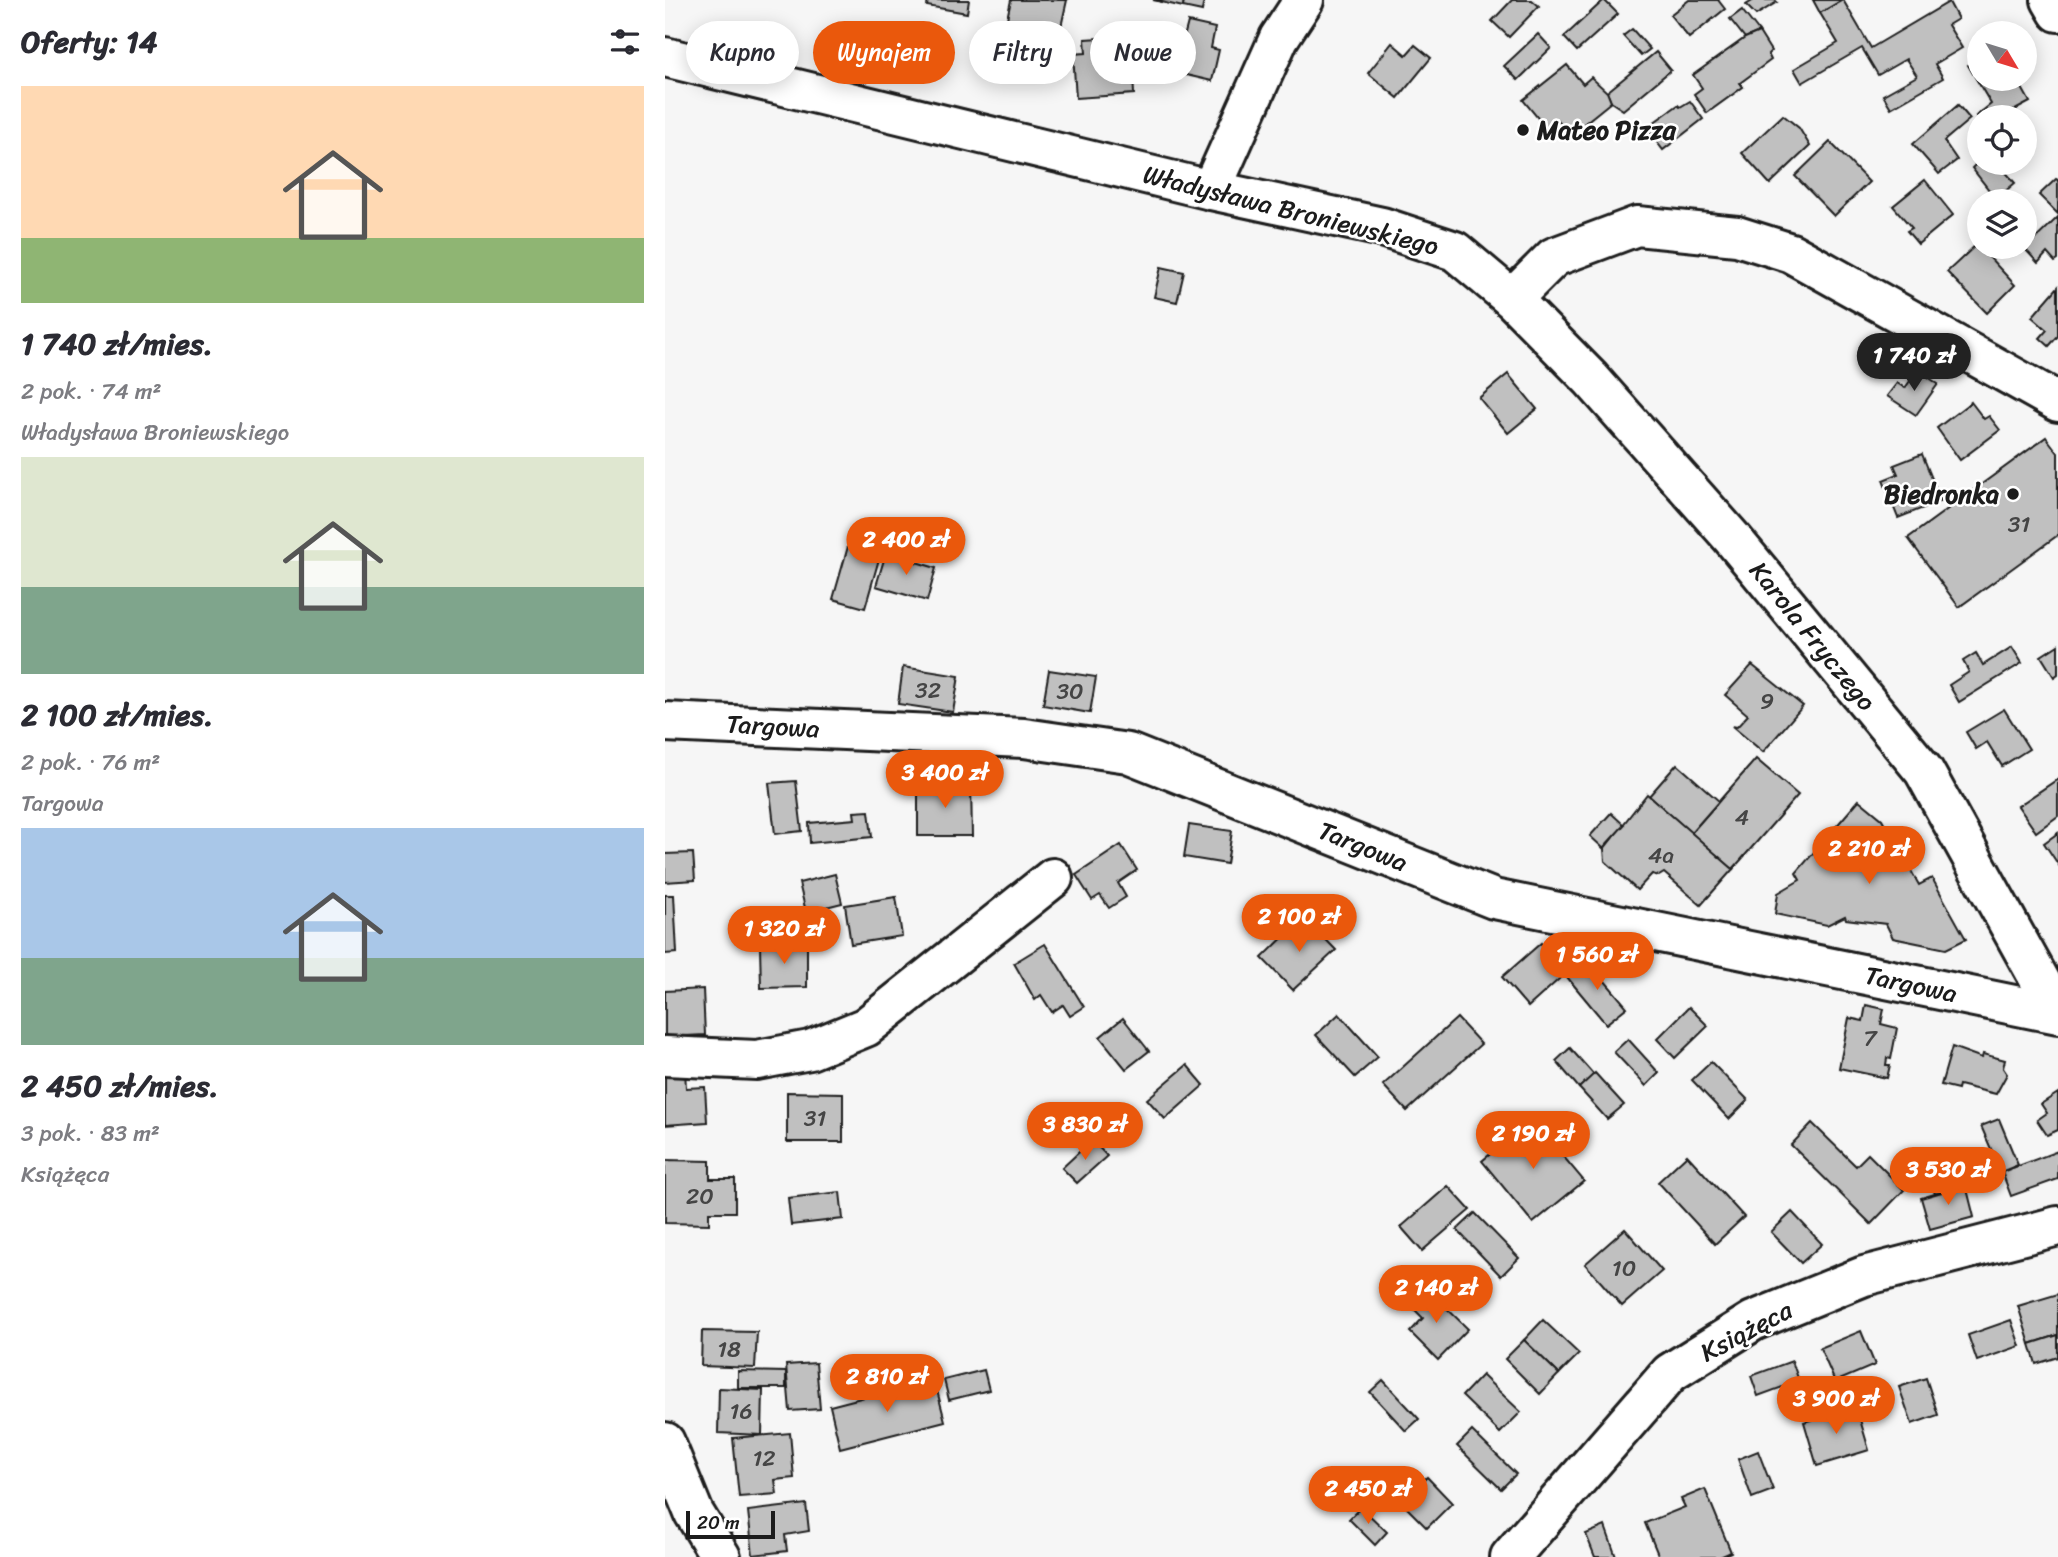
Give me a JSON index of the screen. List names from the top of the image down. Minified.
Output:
{"streets":{"street":["Władysława Broniewskiego","Karola Fryczego","Targowa","Książęca"]},"crossings":[["Władysława Broniewskiego","Karola Fryczego"],["Karola Fryczego","Targowa"]],"places":["Mateo Pizza","Biedronka"],"house_numbers":["31","32","30","9","4","4a","7","31","20","10","18","16","12"],"scale_bar":"20 m","north":"bottom right","page":{"heading":"Oferty: 14","chip":["Kupno","Wynajem","Filtry","Nowe"],"list":[{"name":"1 740 zł/mies.","note":"2 pok. · 74 m² · Władysława Broniewskiego"},{"name":"2 100 zł/mies.","note":"2 pok. · 76 m² · Targowa"},{"name":"2 450 zł/mies.","note":"3 pok. · 83 m² · Książęca"}],"price":["1 740 zł","2 400 zł","3 400 zł","2 210 zł","2 100 zł","1 320 zł","1 560 zł","3 830 zł","2 190 zł","3 530 zł","2 140 zł","2 810 zł","3 900 zł","2 450 zł"],"scale":"20 m"}}
